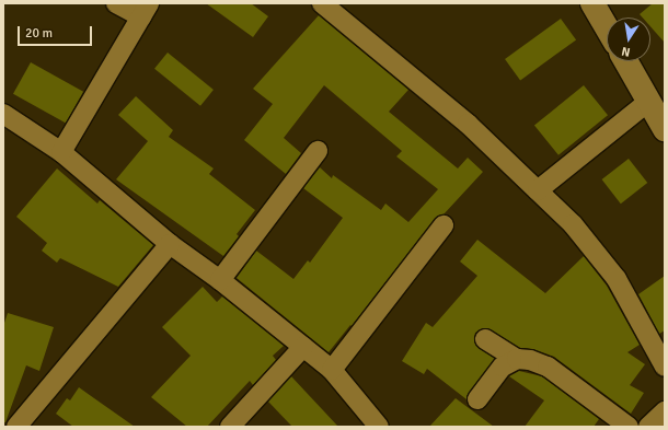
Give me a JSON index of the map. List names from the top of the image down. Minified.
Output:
{"scale_bar":"20 m","north":"bottom"}
